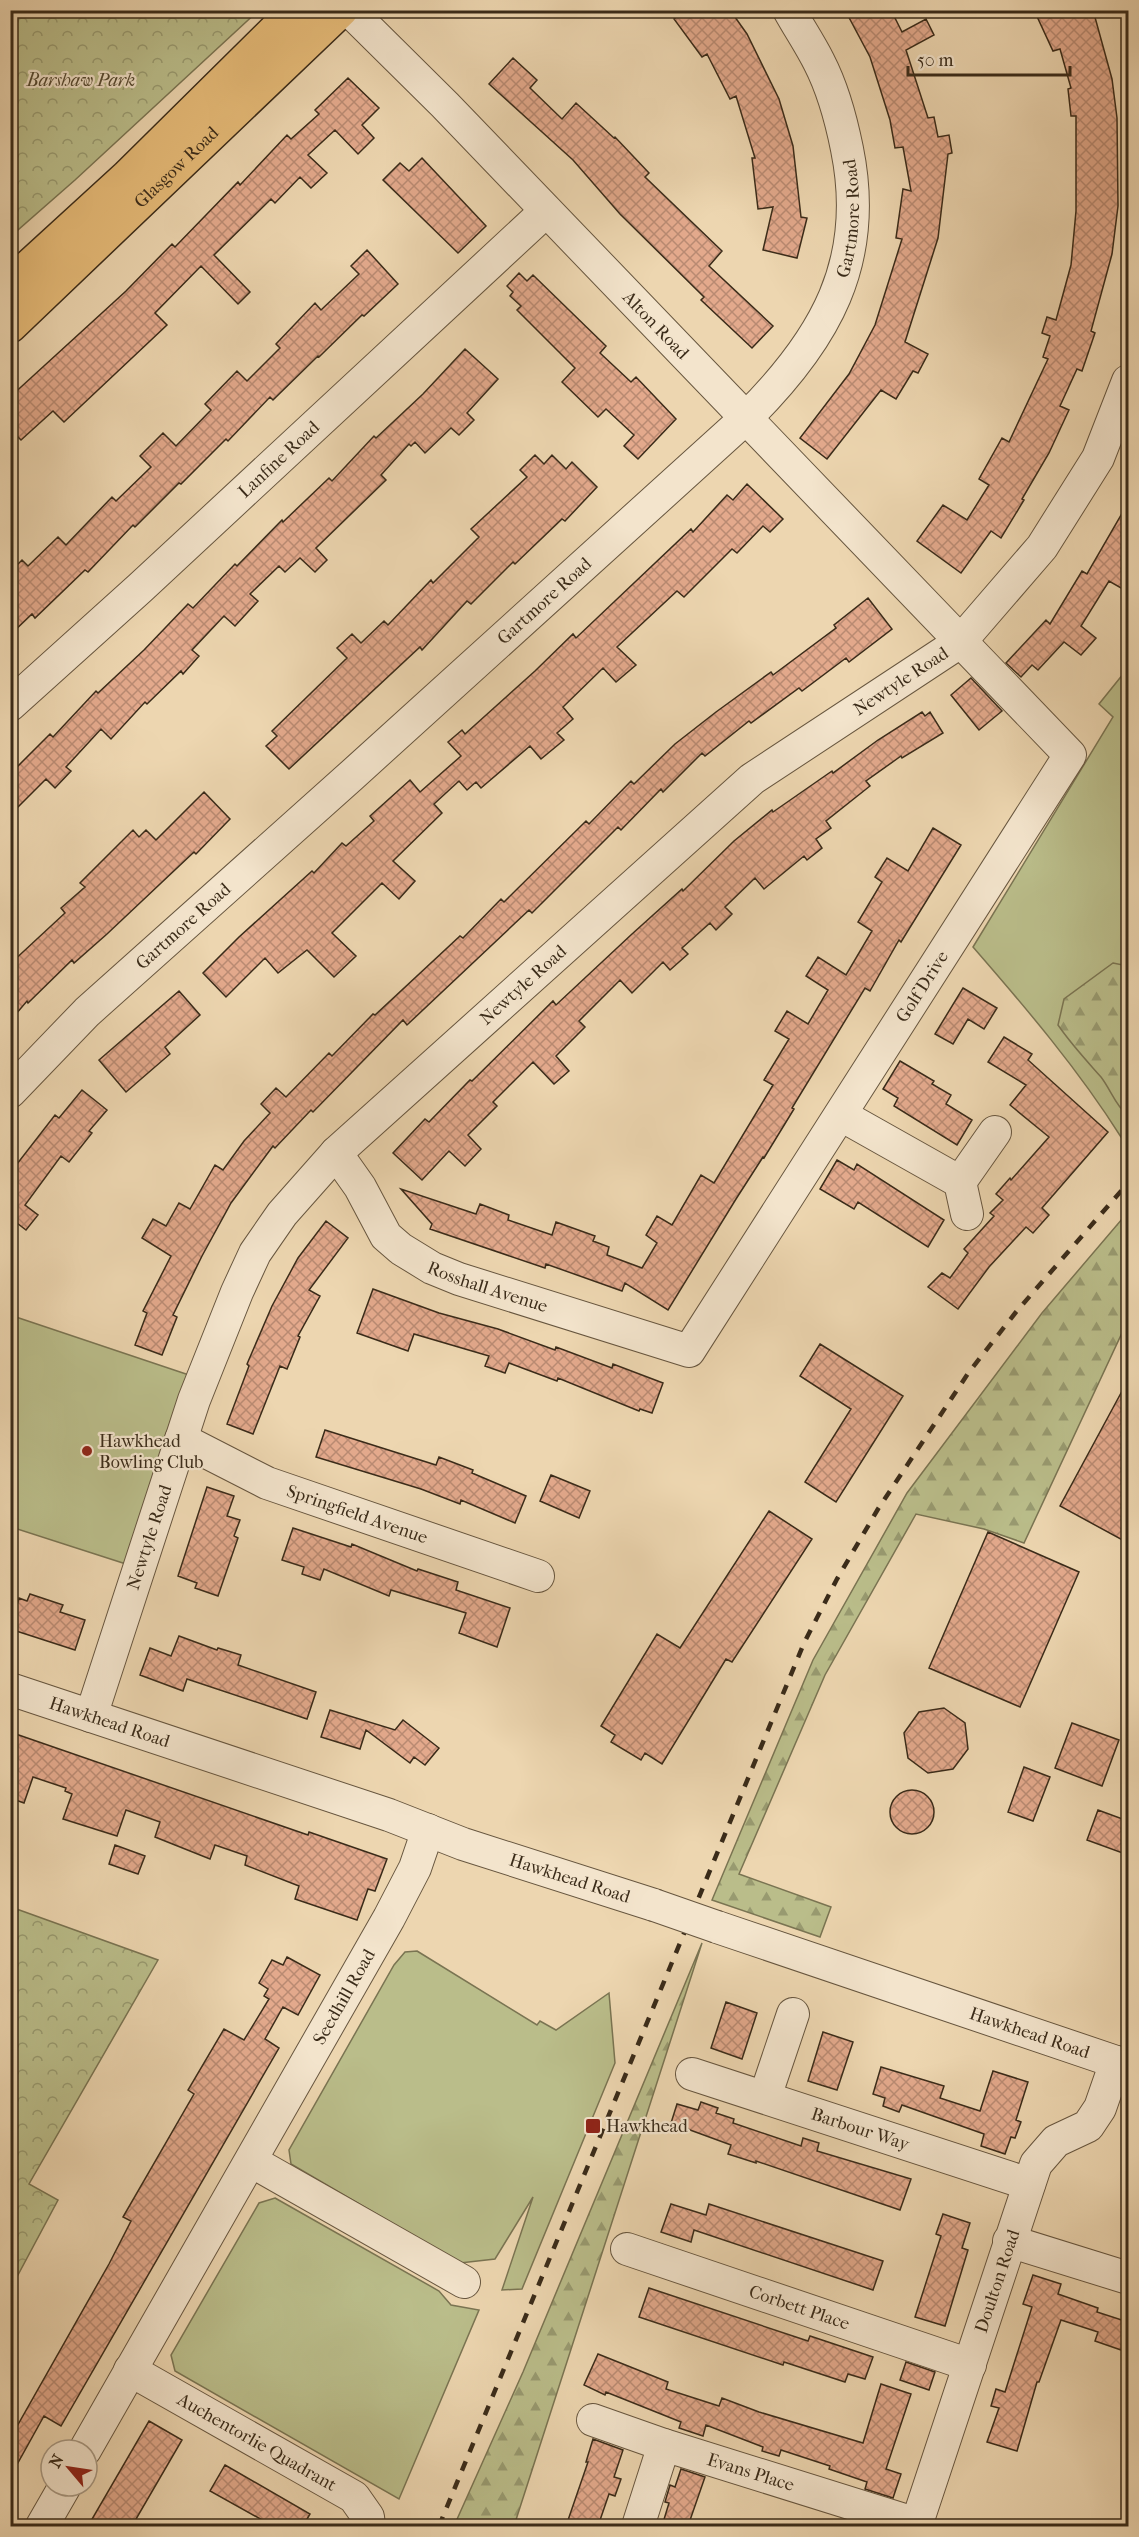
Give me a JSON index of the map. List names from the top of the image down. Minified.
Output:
{"streets":{"main road":["Glasgow Road"],"street":["Gartmore Road","Alton Road","Lanfine Road","Newtyle Road","Golf Drive","Rosshall Avenue","Springfield Avenue","Hawkhead Road","Seedhill Road","Barbour Way","Doulton Road","Corbett Place","Auchentorlie Quadrant","Evans Place"]},"crossings":[["Gartmore Road","Alton Road"],["Alton Road","Lanfine Road"],["Alton Road","Newtyle Road"],["Alton Road","Golf Drive"],["Newtyle Road","Golf Drive"],["Newtyle Road","Rosshall Avenue"],["Newtyle Road","Springfield Avenue"],["Newtyle Road","Hawkhead Road"],["Golf Drive","Rosshall Avenue"],["Hawkhead Road","Seedhill Road"],["Hawkhead Road","Doulton Road"],["Seedhill Road","Auchentorlie Quadrant"],["Barbour Way","Doulton Road"],["Doulton Road","Corbett Place"],["Doulton Road","Evans Place"]],"parks":["Barshaw Park"],"places":{"other":["Hawkhead Bowling Club"],"transit":["Hawkhead"]},"scale_bar":"50 m","north":"top left"}
